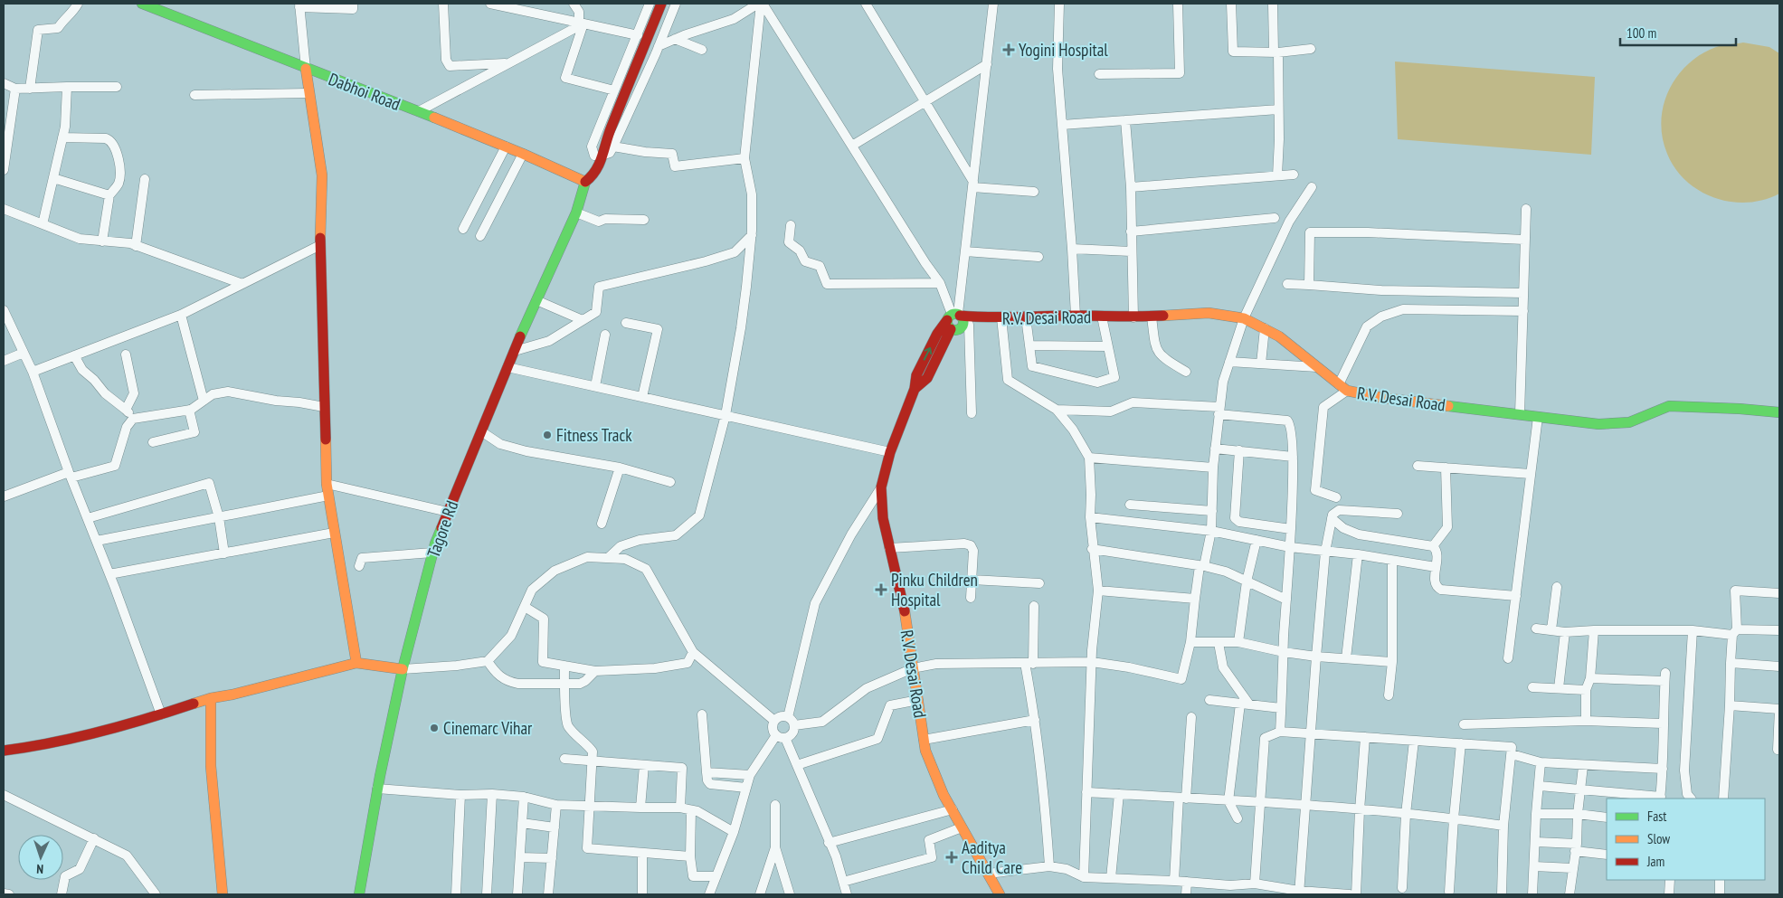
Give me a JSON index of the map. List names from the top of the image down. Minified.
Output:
{"streets":{"street":["Dabhoi Road","R.V. Desai Road","Tagore Rd"]},"crossings":[["Dabhoi Road","Tagore Rd"]],"places":{"health":["Yogini Hospital","Pinku Children Hospital","Aaditya Child Care"],"other":["Fitness Track","Cinemarc Vihar"]},"legend":["Fast","Slow","Jam"],"scale_bar":"100 m","north":"bottom"}
